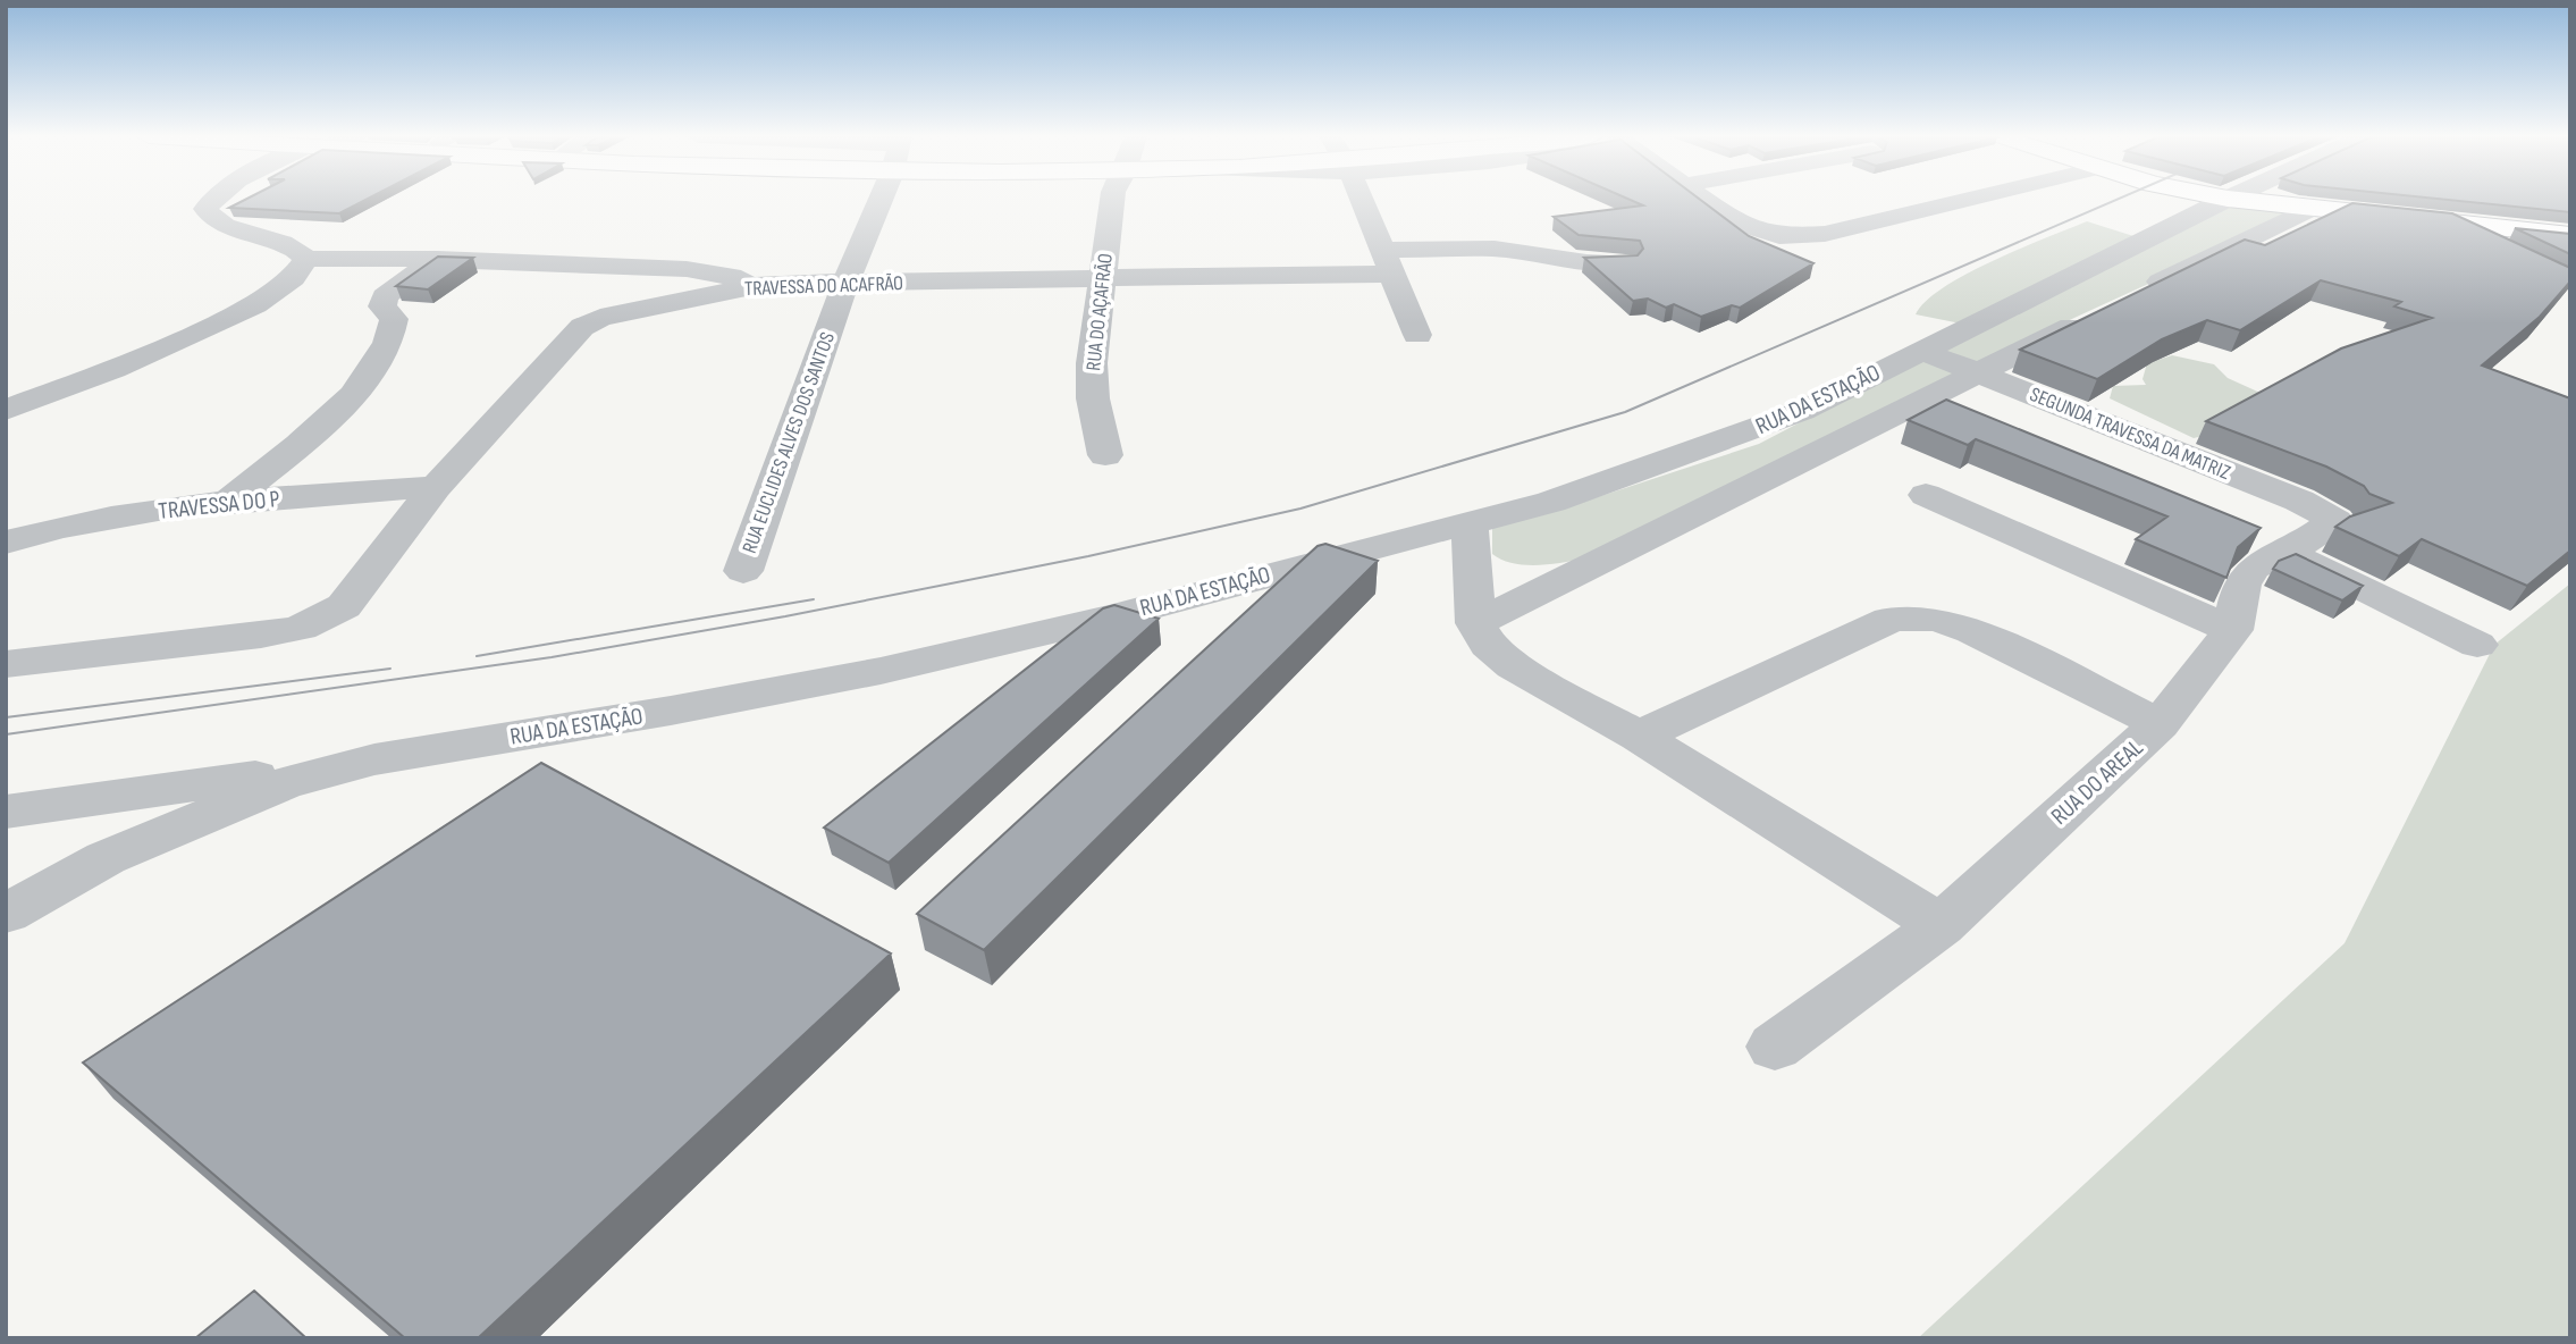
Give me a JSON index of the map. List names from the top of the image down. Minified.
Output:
{"streets":{"street":["TRAVESSA DO ACAFRÃO","RUA DO AÇAFRÃO","RUA DA ESTAÇÃO","SEGUNDA TRAVESSA DA MATRIZ","RUA EUCLIDES ALVES DOS SANTOS","TRAVESSA DO P","RUA DO AREAL"]},"crossings":[["TRAVESSA DO ACAFRÃO","RUA DO AÇAFRÃO"],["TRAVESSA DO ACAFRÃO","RUA EUCLIDES ALVES DOS SANTOS"],["TRAVESSA DO ACAFRÃO","TRAVESSA DO P"],["RUA DA ESTAÇÃO","SEGUNDA TRAVESSA DA MATRIZ"],["SEGUNDA TRAVESSA DA MATRIZ","RUA DO AREAL"]]}
